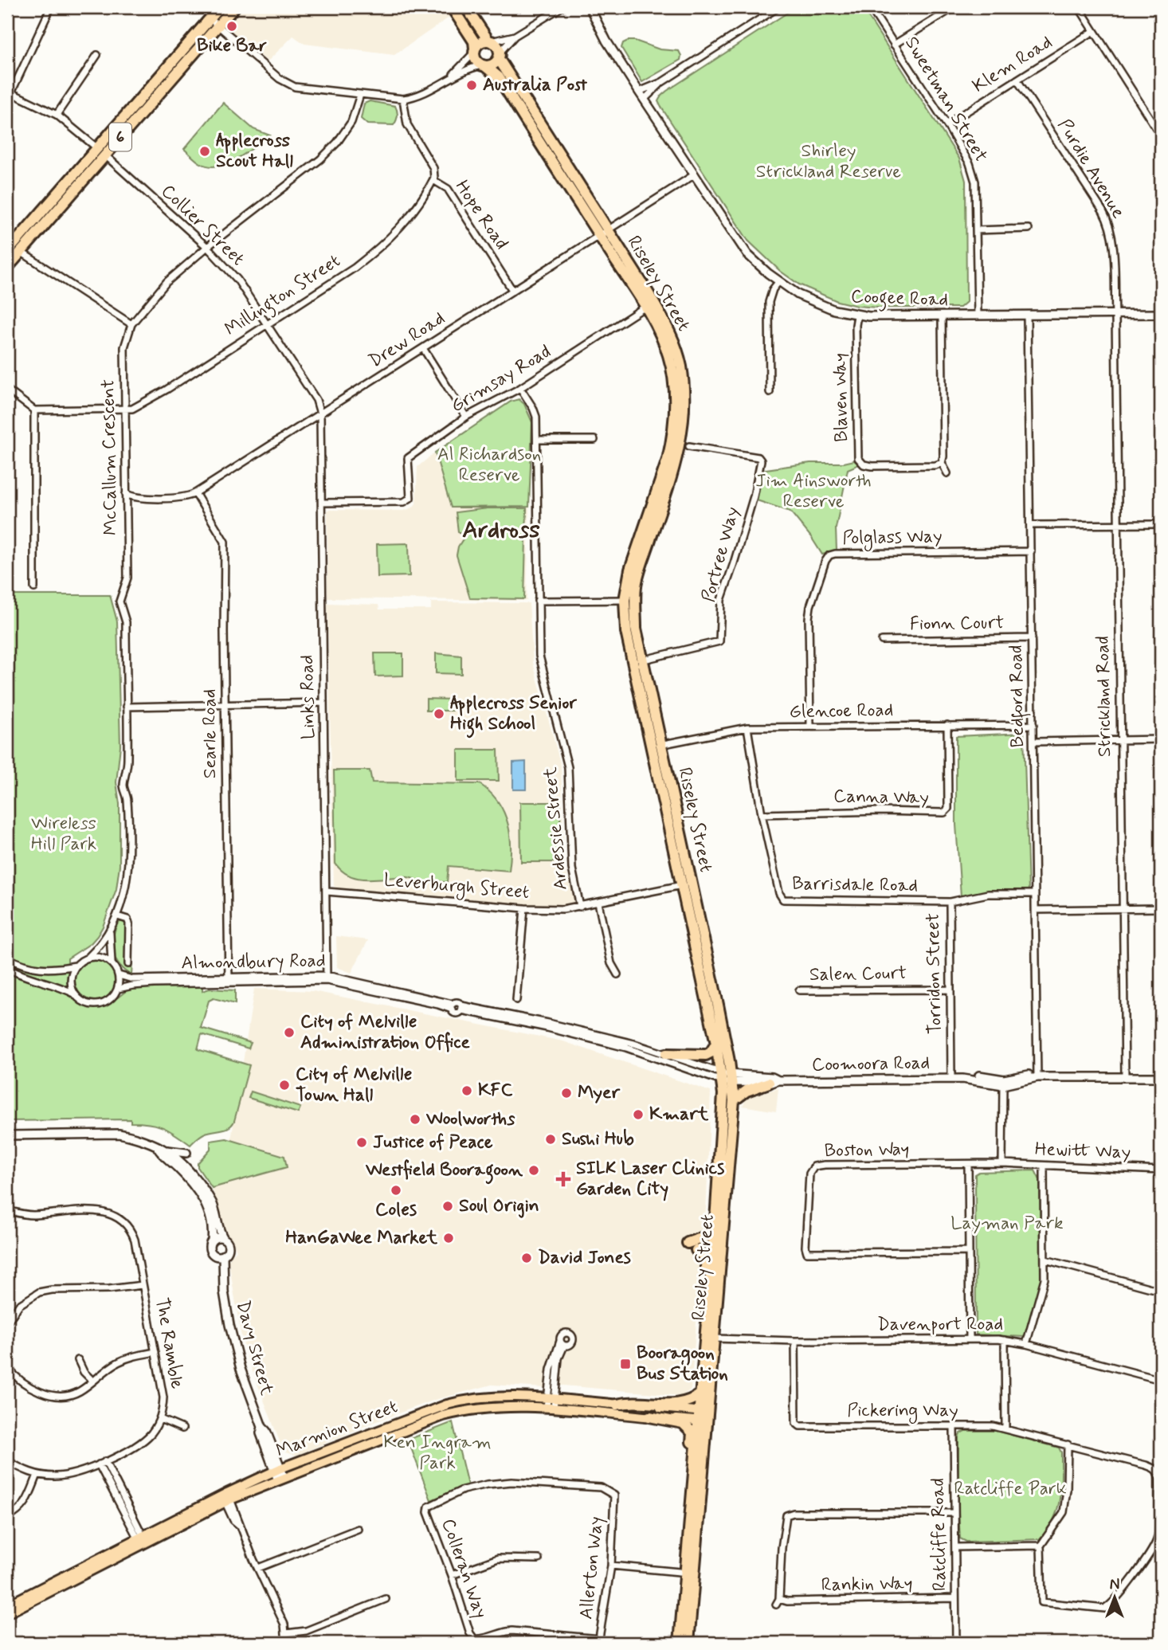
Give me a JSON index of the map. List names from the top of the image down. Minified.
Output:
{"streets":{"highway":["6","Riseley Street"],"main road":["Marmion Street"],"street":["Klem Road","Sweetman Street","Purdie Avenue","Hope Road","Collier Street","Millington Street","Coogee Road","Drew Road","Grimsay Road","Blaven Way","McCallum Crescent","Polglass Way","Portree Way","Fionn Court","Bedford Road","Strickland Road","Links Road","Glencoe Road","Searle Road","Canna Way","Ardessie Street","Barrisdale Road","Leverburgh Street","Almondbury Road","Torridon Street","Salen Court","Coomoora Road","Boston Way","Hewitt Way","Davenport Road","The Ramble","Davy Street","Pickering Way","Ratcliffe Road","Allerton Way","Colleran Way","Rankin Way"]},"crossings":[["Klem Road","Sweetman Street"],["Klem Road","Purdie Avenue"],["Sweetman Street","Coogee Road"],["6","Collier Street"],["Purdie Avenue","Coogee Road"],["Purdie Avenue","Strickland Road"],["Hope Road","Millington Street"],["Hope Road","Drew Road"],["Collier Street","Millington Street"],["Collier Street","Drew Road"],["Collier Street","McCallum Crescent"],["Collier Street","Links Road"],["Riseley Street","Drew Road"],["Riseley Street","Grimsay Road"],["Riseley Street","Portree Way"],["Riseley Street","Glencoe Road"],["Riseley Street","Leverburgh Street"],["Riseley Street","Coomoora Road"],["Riseley Street","Davenport Road"],["Riseley Street","Marmion Street"],["Millington Street","McCallum Crescent"],["Coogee Road","Drew Road"],["Coogee Road","Blaven Way"],["Coogee Road","Bedford Road"],["Coogee Road","Strickland Road"],["Drew Road","McCallum Crescent"],["Drew Road","Links Road"],["Drew Road","Searle Road"],["Grimsay Road","Links Road"],["Grimsay Road","Ardessie Street"],["McCallum Crescent","Almondbury Road"],["Polglass Way","Bedford Road"],["Polglass Way","Glencoe Road"],["Fionn Court","Bedford Road"],["Bedford Road","Glencoe Road"],["Bedford Road","Barrisdale Road"],["Bedford Road","Coomoora Road"],["Strickland Road","Coomoora Road"],["Links Road","Leverburgh Street"],["Links Road","Almondbury Road"],["Glencoe Road","Canna Way"],["Glencoe Road","Barrisdale Road"],["Searle Road","Almondbury Road"],["Canna Way","Barrisdale Road"],["Ardessie Street","Leverburgh Street"],["Barrisdale Road","Torridon Street"],["Torridon Street","Salen Court"],["Torridon Street","Coomoora Road"],["Boston Way","Hewitt Way"],["Davenport Road","Pickering Way"],["Davy Street","Marmion Street"],["Pickering Way","Ratcliffe Road"],["Ratcliffe Road","Rankin Way"],["Allerton Way","Colleran Way"]],"districts":["Ardross"],"parks":["Shirley Strickland Reserve","Al Richardson Reserve","Jim Ainsworth Reserve","Wireless Hill Park","Layman Park","Ken Ingram Park","Ratcliffe Park"],"places":{"other":["Bike Bar","Australia Post","Applecross Scout Hall","Applecross Senior High School","City of Melville Administration Office","City of Melville Town Hall","KFC","Myer","Kmart","Woolworths","Sushi Hub","Justice of Peace","Westfield Booragoon","Coles","Soul Origin","HanGaWee Market","David Jones"],"health":["SILK Laser Clinics Garden City"],"transit":["Booragoon Bus Station"]},"north":"top"}
